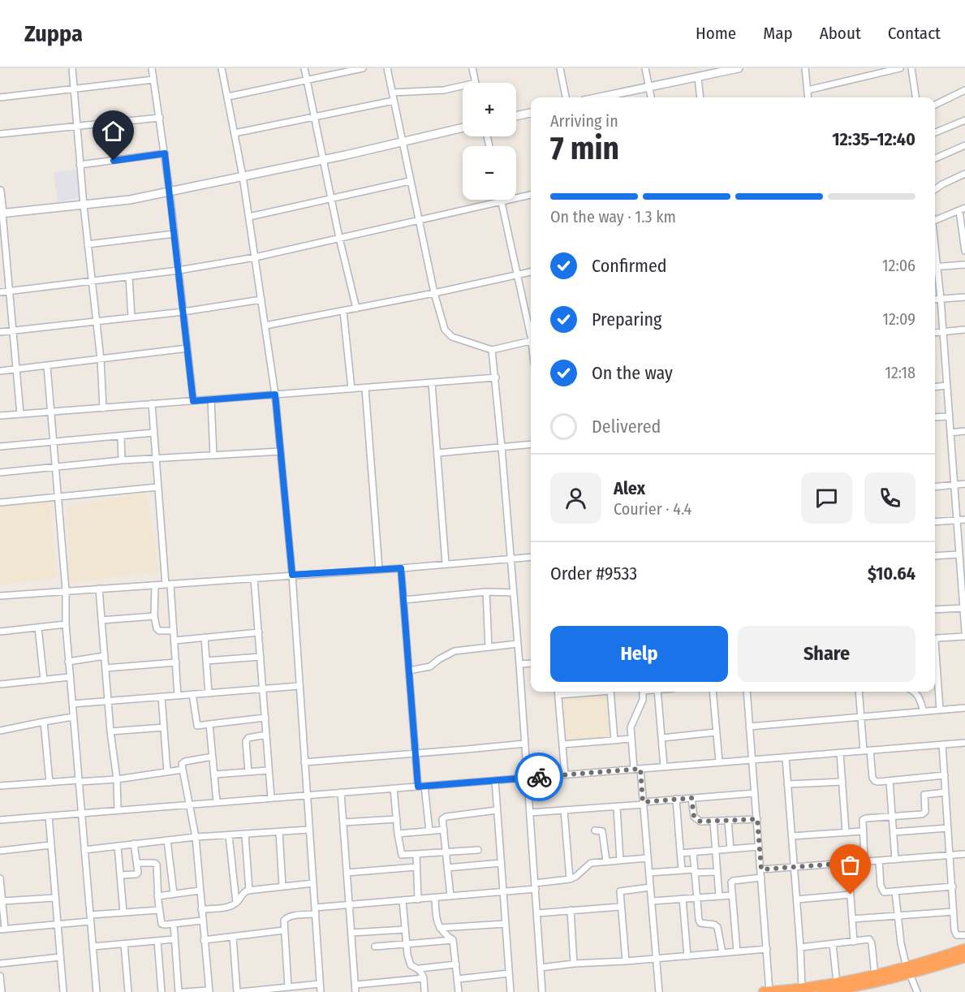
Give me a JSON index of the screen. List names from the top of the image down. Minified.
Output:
{"page":{"header":"Zuppa","nav":["Home","Map","About","Contact"],"map_buttons":["+","−"],"heading":["7 min","Arriving in","12:35–12:40"],"panel":["Alex","Courier · 4.4","Order #9533","$10.64"],"bar":"On the way · 1.3 km","list":[["Confirmed","12:06"],["Preparing","12:09"],["On the way","12:18"],"Delivered"],"buttons":["Help","Share"]}}
